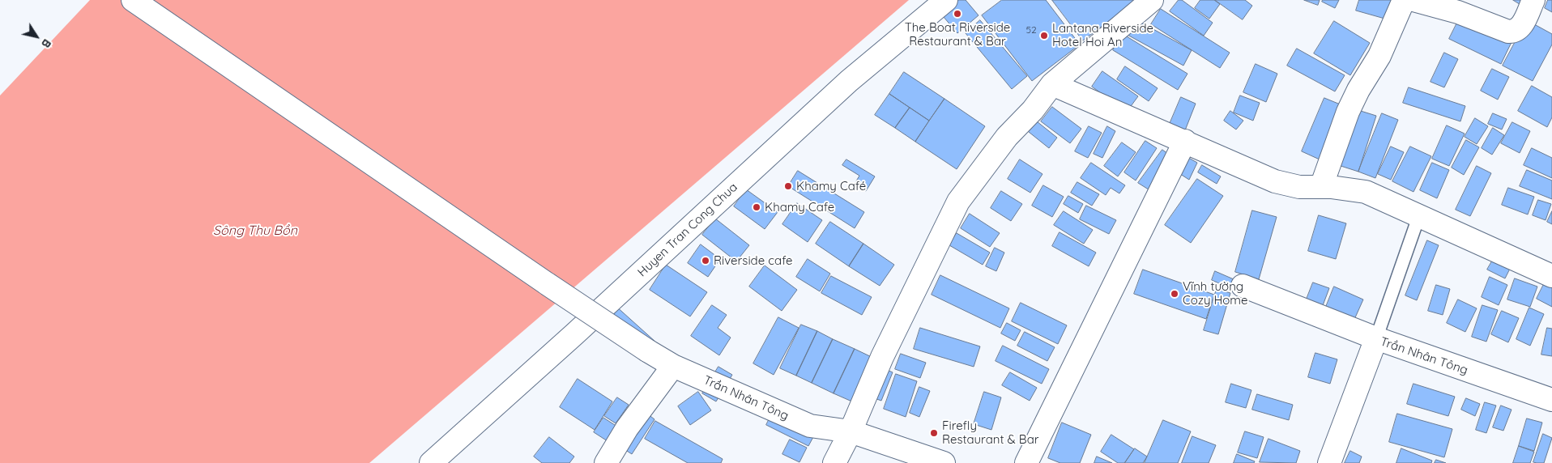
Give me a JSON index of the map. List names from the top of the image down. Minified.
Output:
{"streets":{"street":["Huyen Tran Cong Chua","Trần Nhân Tông"]},"water":["Sông Thu Bồn"],"places":["The Boat Riverside Restaurant & Bar","Lantana Riverside Hotel Hoi An","Khamy Café","Khamy Cafe","Riverside cafe","Vĩnh tường Cozy Home","Firefly Restaurant & Bar"],"house_numbers":["52"],"north":"bottom right"}
